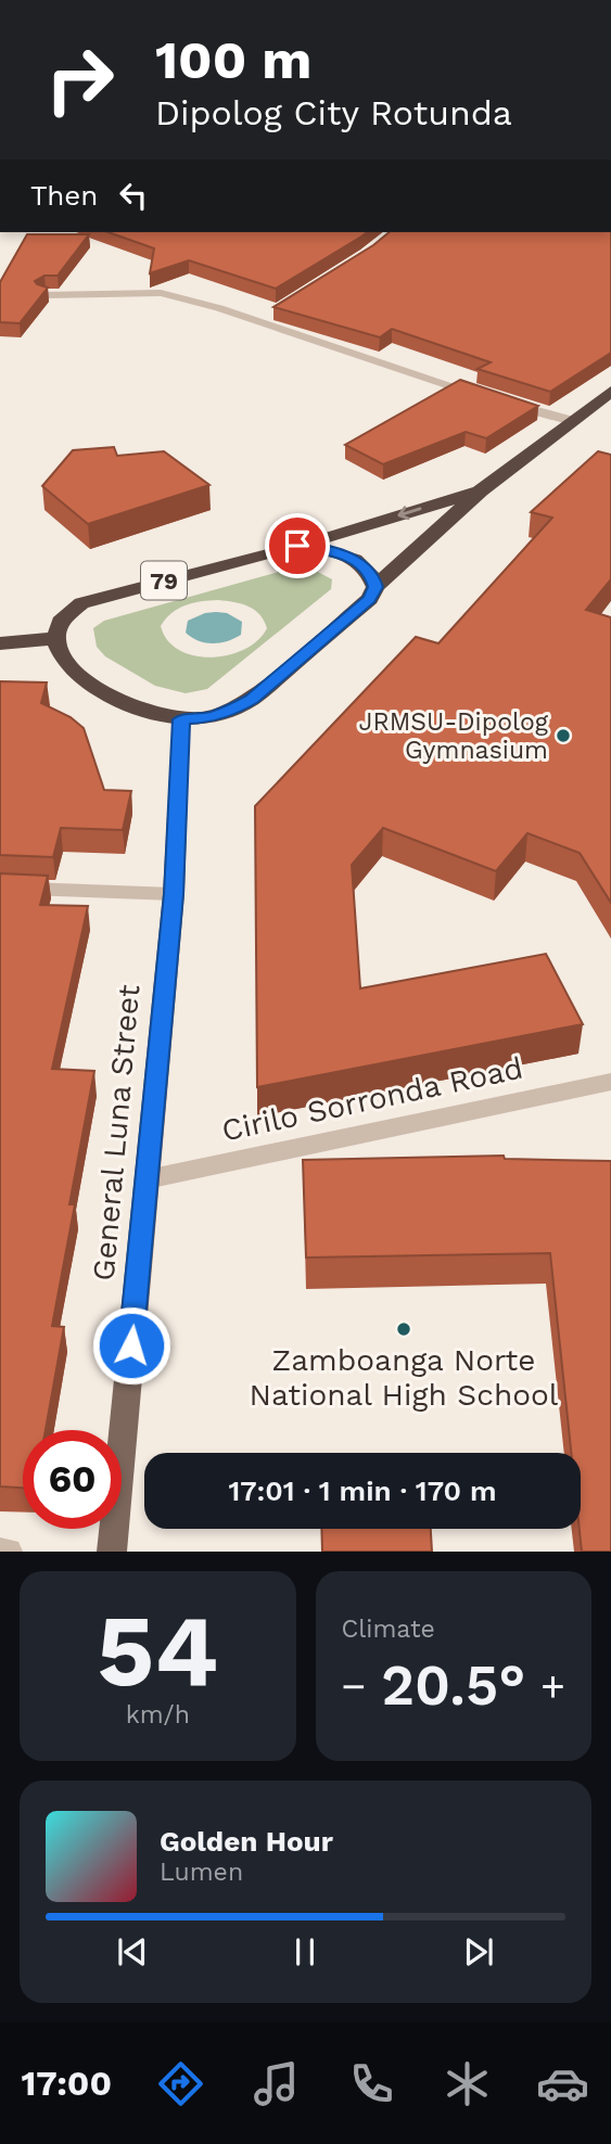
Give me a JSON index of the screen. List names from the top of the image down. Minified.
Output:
{"streets":{"highway":["79"],"main road":["General Luna Street"],"street":["Cirilo Sorronda Road"]},"crossings":[["Cirilo Sorronda Road","General Luna Street"]],"places":["JRMSU-Dipolog Gymnasium","Zamboanga Norte National High School"],"page":{"turn":["100 m","Dipolog City Rotunda"],"then":"Then","limit":"60","trip":"17:01 · 1 min · 170 m","tile":[["54","km/h"],"Climate"],"heat":["−","20.5°","+"],"song":["Golden Hour","Lumen"],"tabs":"17:00"}}
